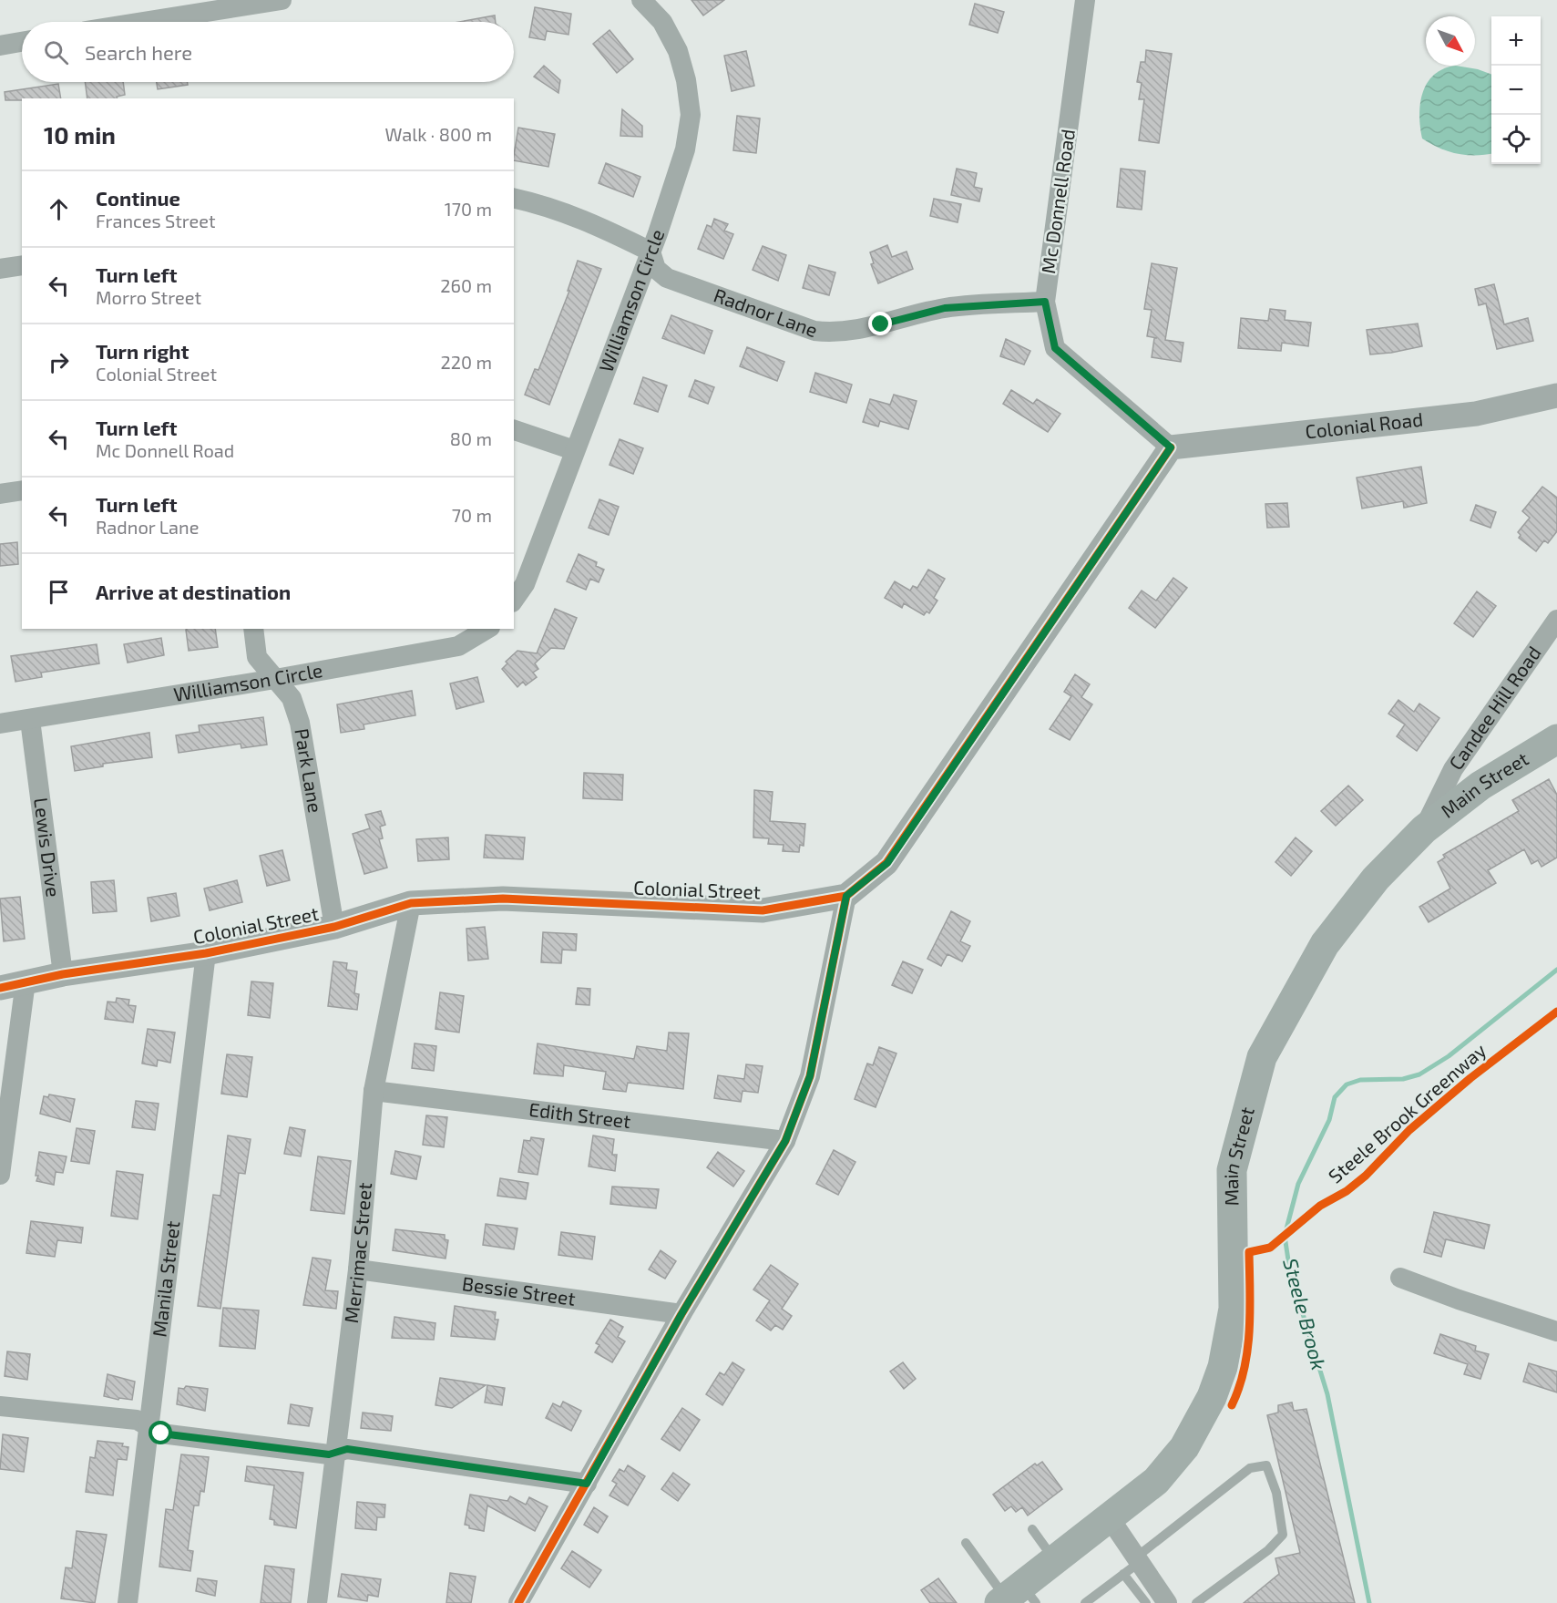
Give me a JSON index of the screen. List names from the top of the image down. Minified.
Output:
{"streets":{"main road":["Main Street"],"street":["Mc Donnell Road","Williamson Circle","Radnor Lane","Colonial Road","Candee Hill Road","Park Lane","Lewis Drive","Colonial Street","Edith Street","Merrimac Street","Manila Street","Bessie Street"],"cycle path":["Steele Brook Greenway"]},"crossings":[["Mc Donnell Road","Radnor Lane"],["Mc Donnell Road","Colonial Road"],["Mc Donnell Road","Colonial Street"],["Williamson Circle","Radnor Lane"],["Williamson Circle","Park Lane"],["Williamson Circle","Lewis Drive"],["Colonial Road","Colonial Street"],["Candee Hill Road","Main Street"],["Park Lane","Colonial Street"],["Lewis Drive","Colonial Street"],["Colonial Street","Merrimac Street"],["Colonial Street","Manila Street"],["Edith Street","Merrimac Street"],["Merrimac Street","Bessie Street"]],"water":["Steele Brook"],"north":"bottom right","page":{"map_buttons":["+","−"],"search":"Search here","heading":["10 min","Walk · 800 m"],"list":[["Continue","Frances Street","170 m"],["Turn left","Morro Street","260 m"],["Turn right","Colonial Street","220 m"],["Turn left","Mc Donnell Road","80 m"],["Turn left","Radnor Lane","70 m"],"Arrive at destination"]}}
